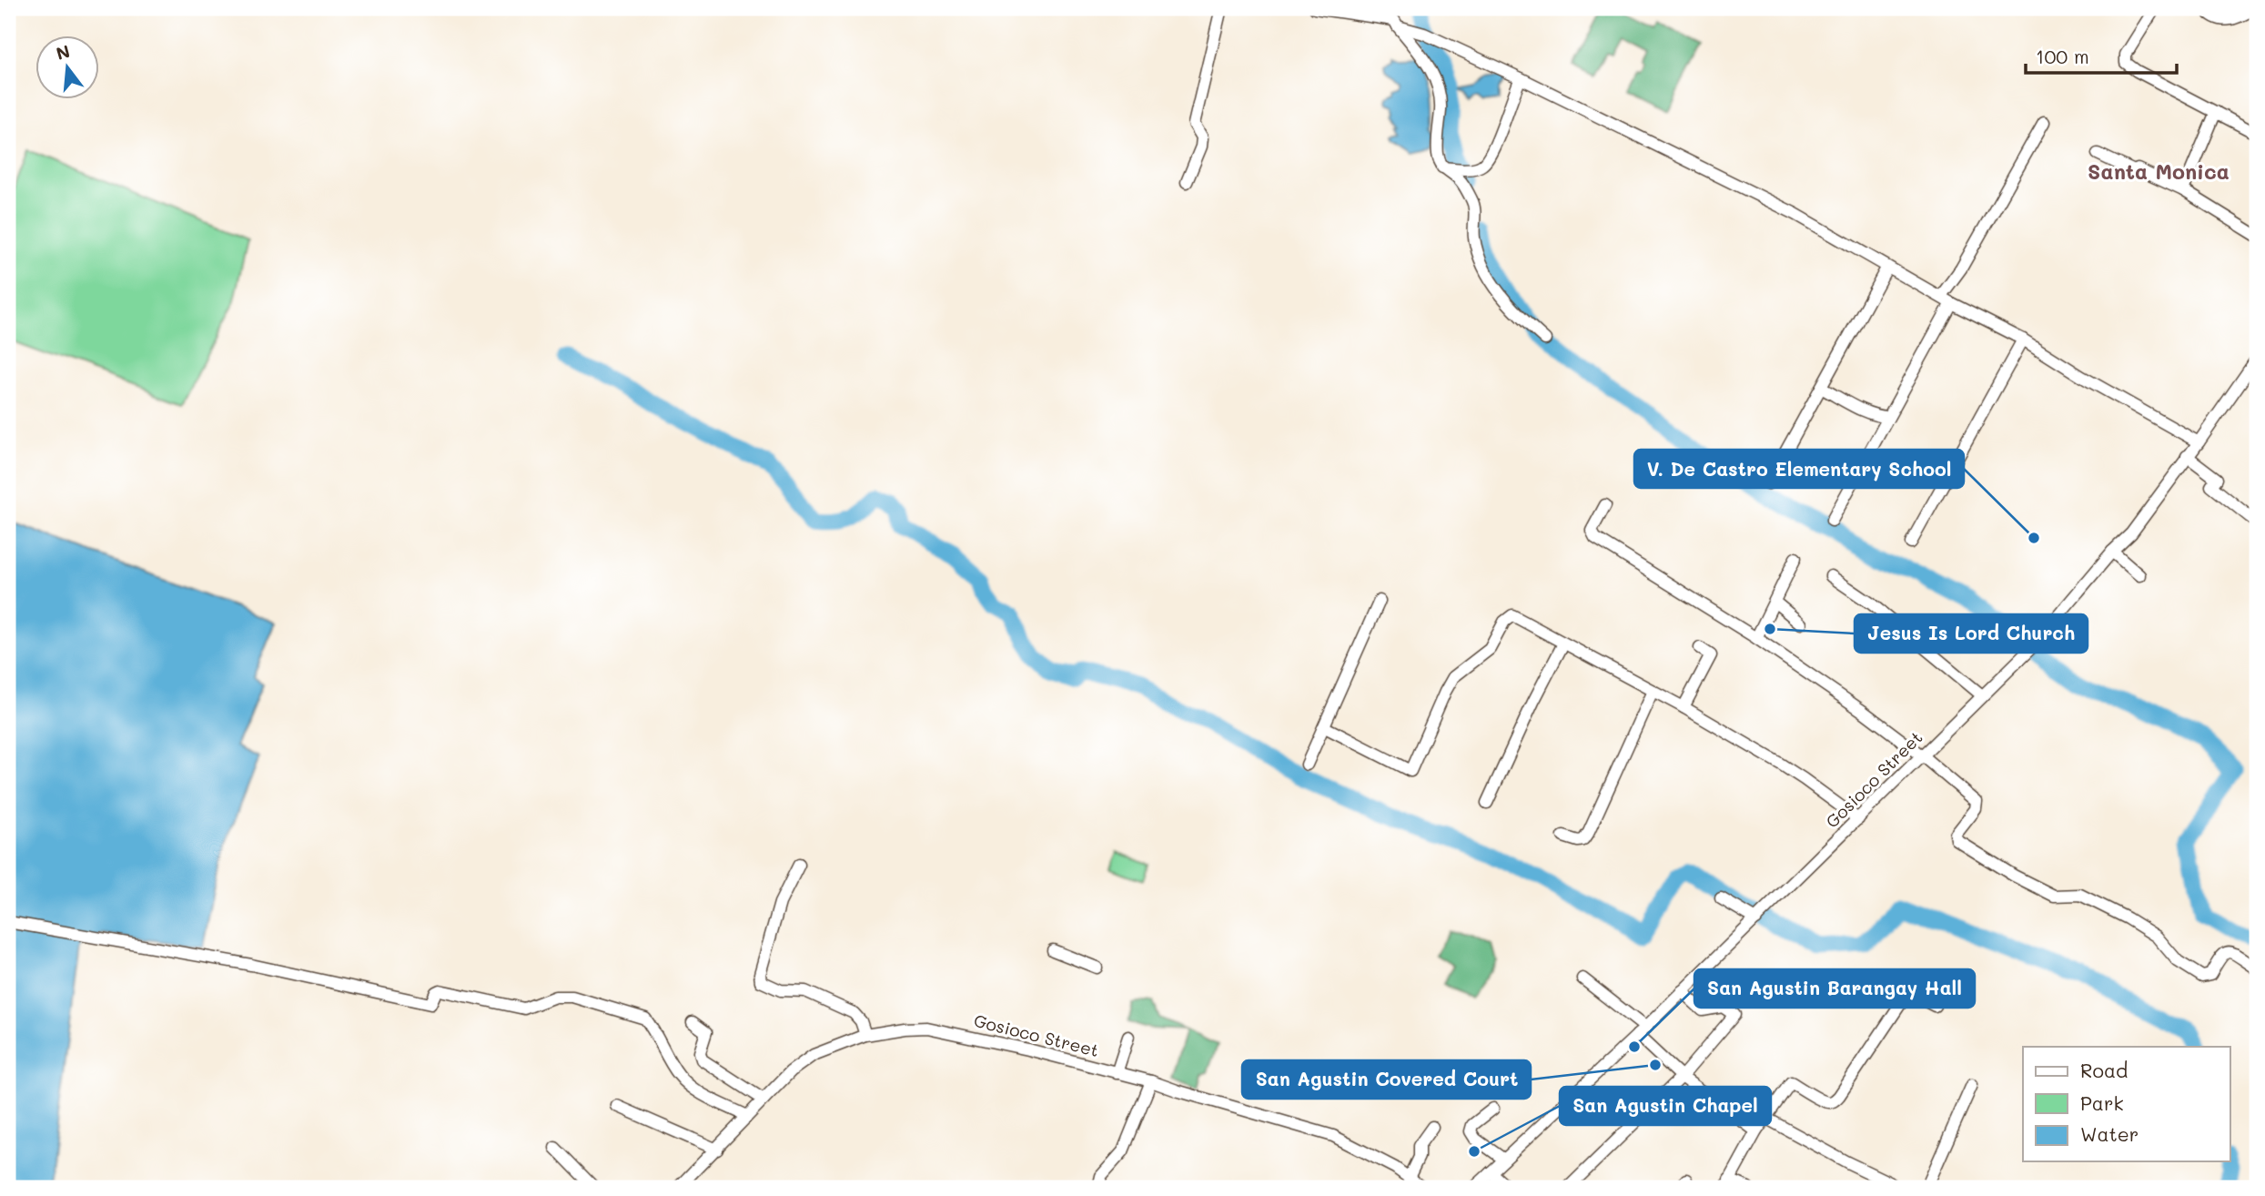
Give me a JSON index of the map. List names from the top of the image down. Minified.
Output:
{"streets":{"street":["Gosioco Street"]},"districts":["Santa Monica"],"places":["V. De Castro Elementary School","Jesus Is Lord Church","San Agustin Barangay Hall","San Agustin Covered Court","San Agustin Chapel"],"legend":["Road","Park","Water"],"scale_bar":"100 m","north":"top"}
